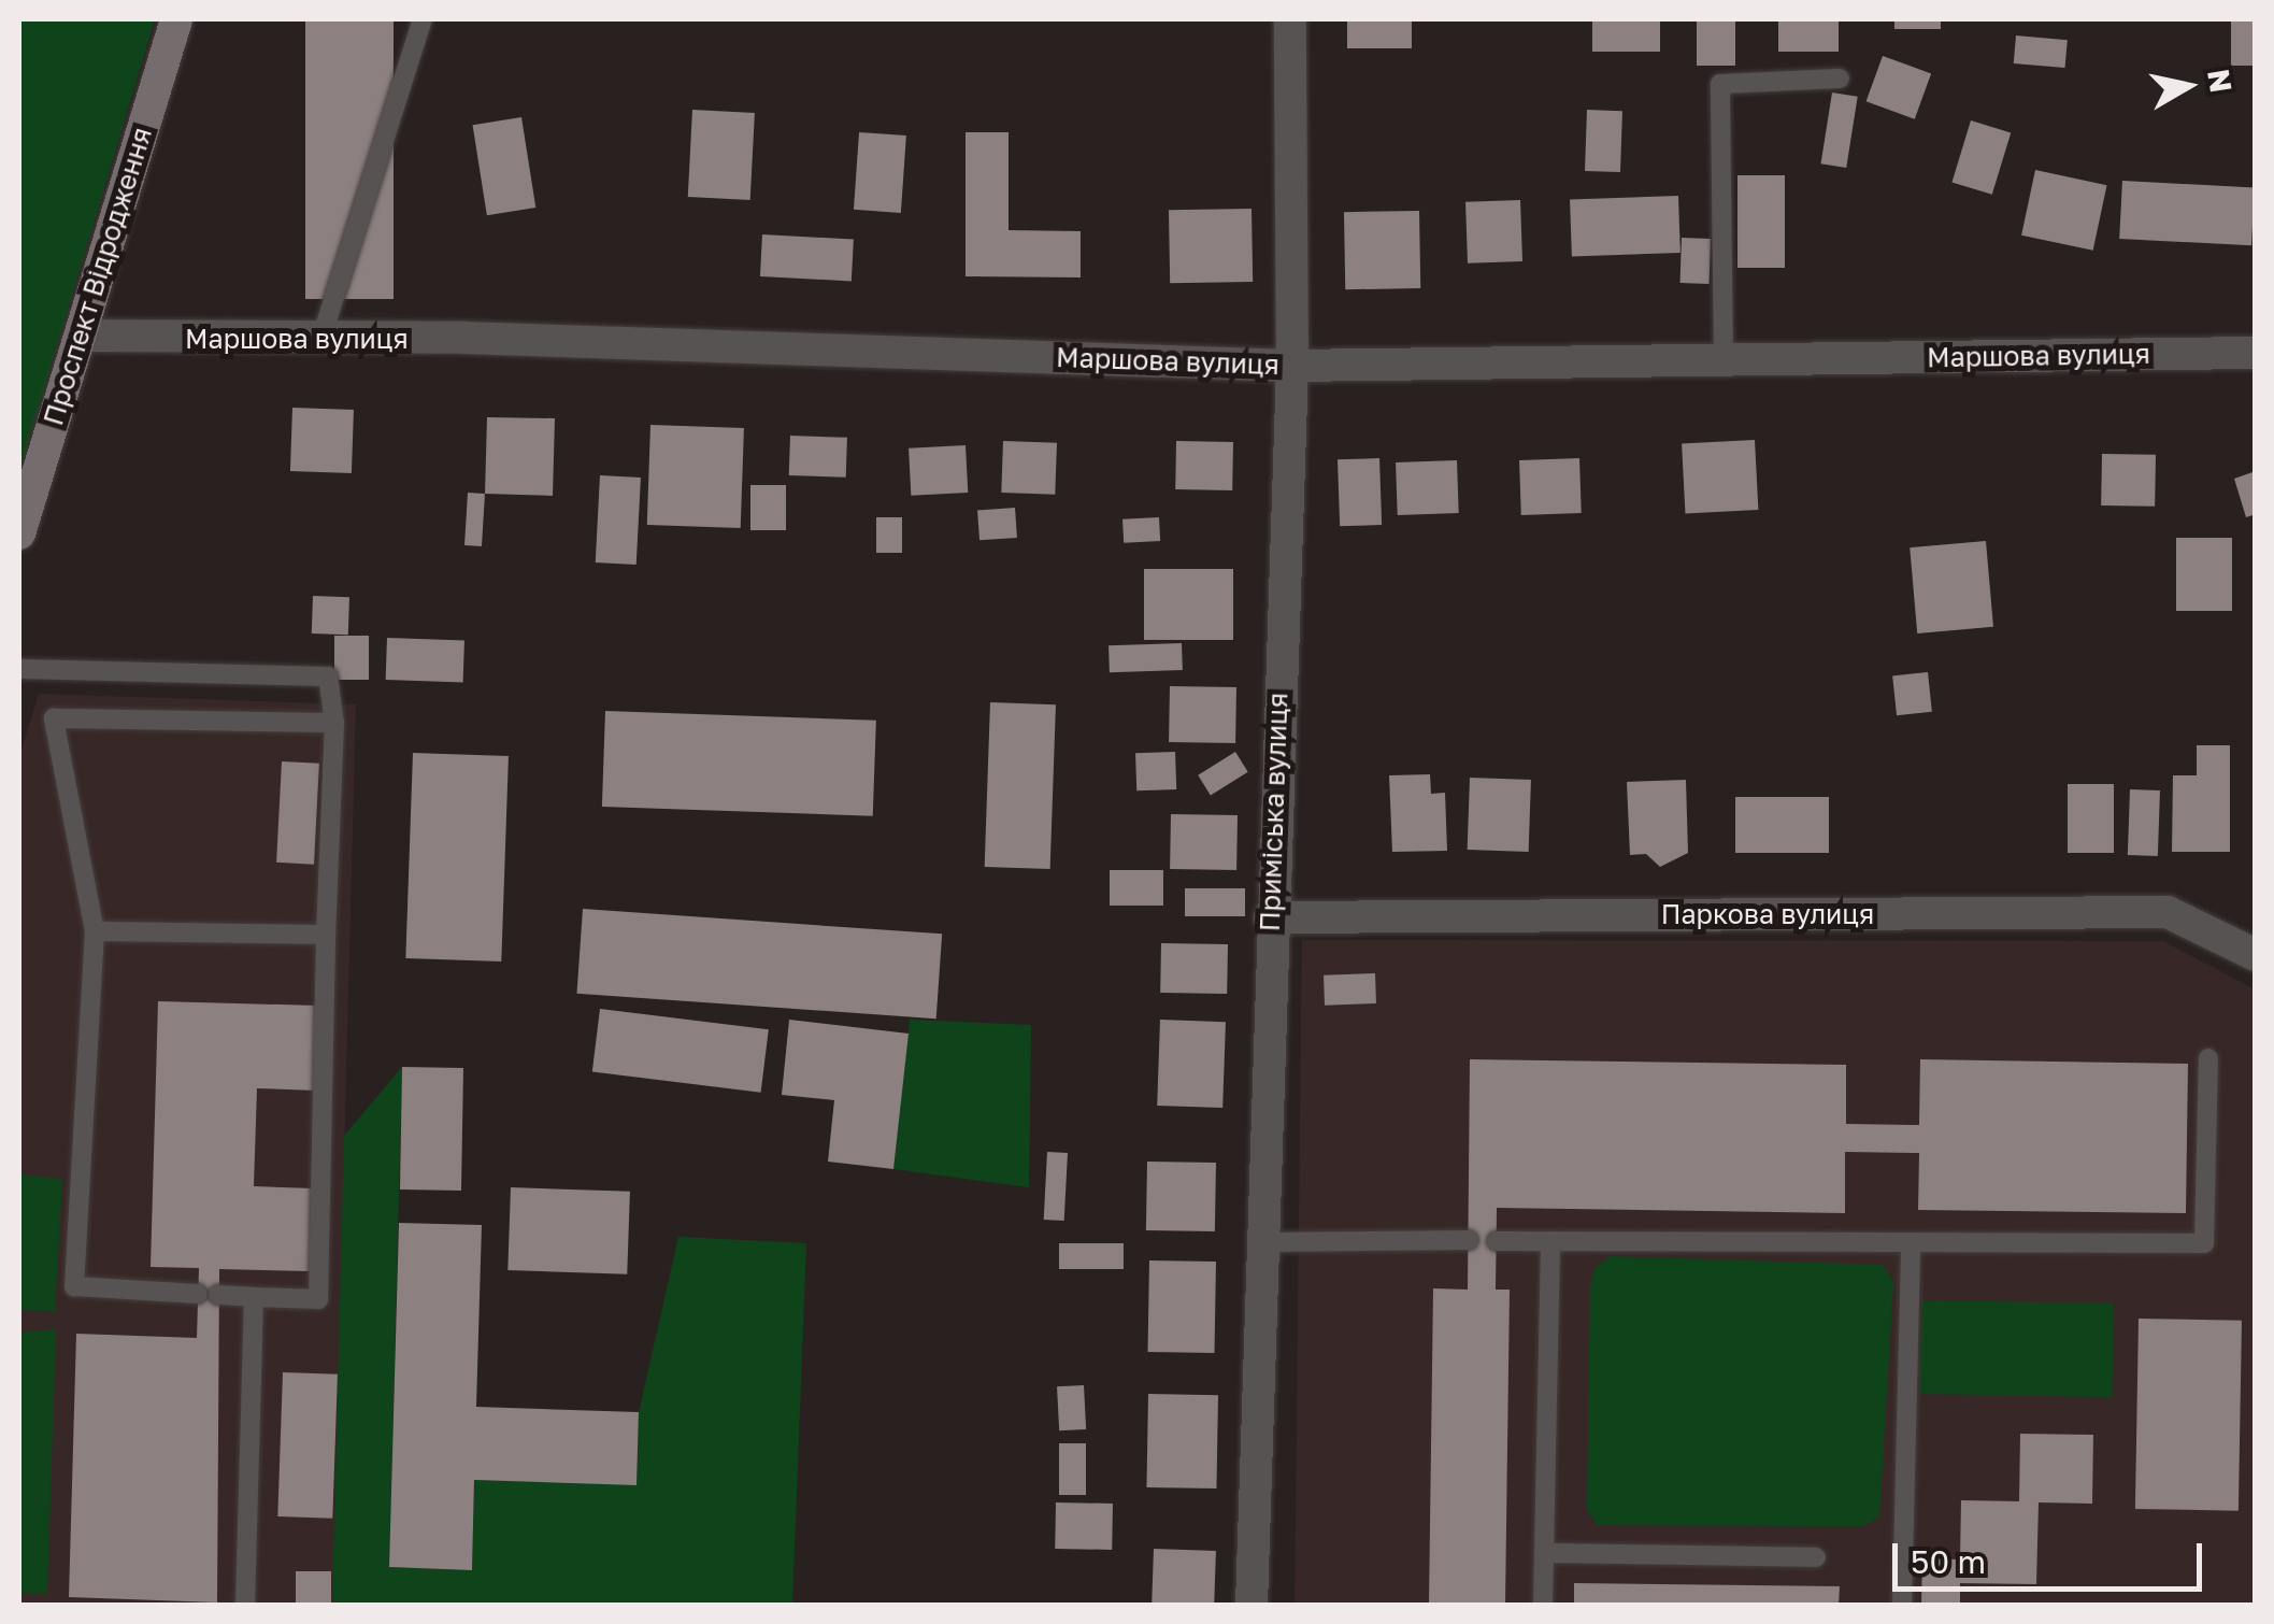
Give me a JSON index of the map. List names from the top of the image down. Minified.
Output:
{"streets":{"main road":["Проспект Відродження"],"street":["Маршова вулиця","Приміська вулиця","Паркова вулиця"]},"crossings":[["Проспект Відродження","Маршова вулиця"],["Маршова вулиця","Приміська вулиця"],["Приміська вулиця","Паркова вулиця"]],"scale_bar":"50 m","north":"right"}
